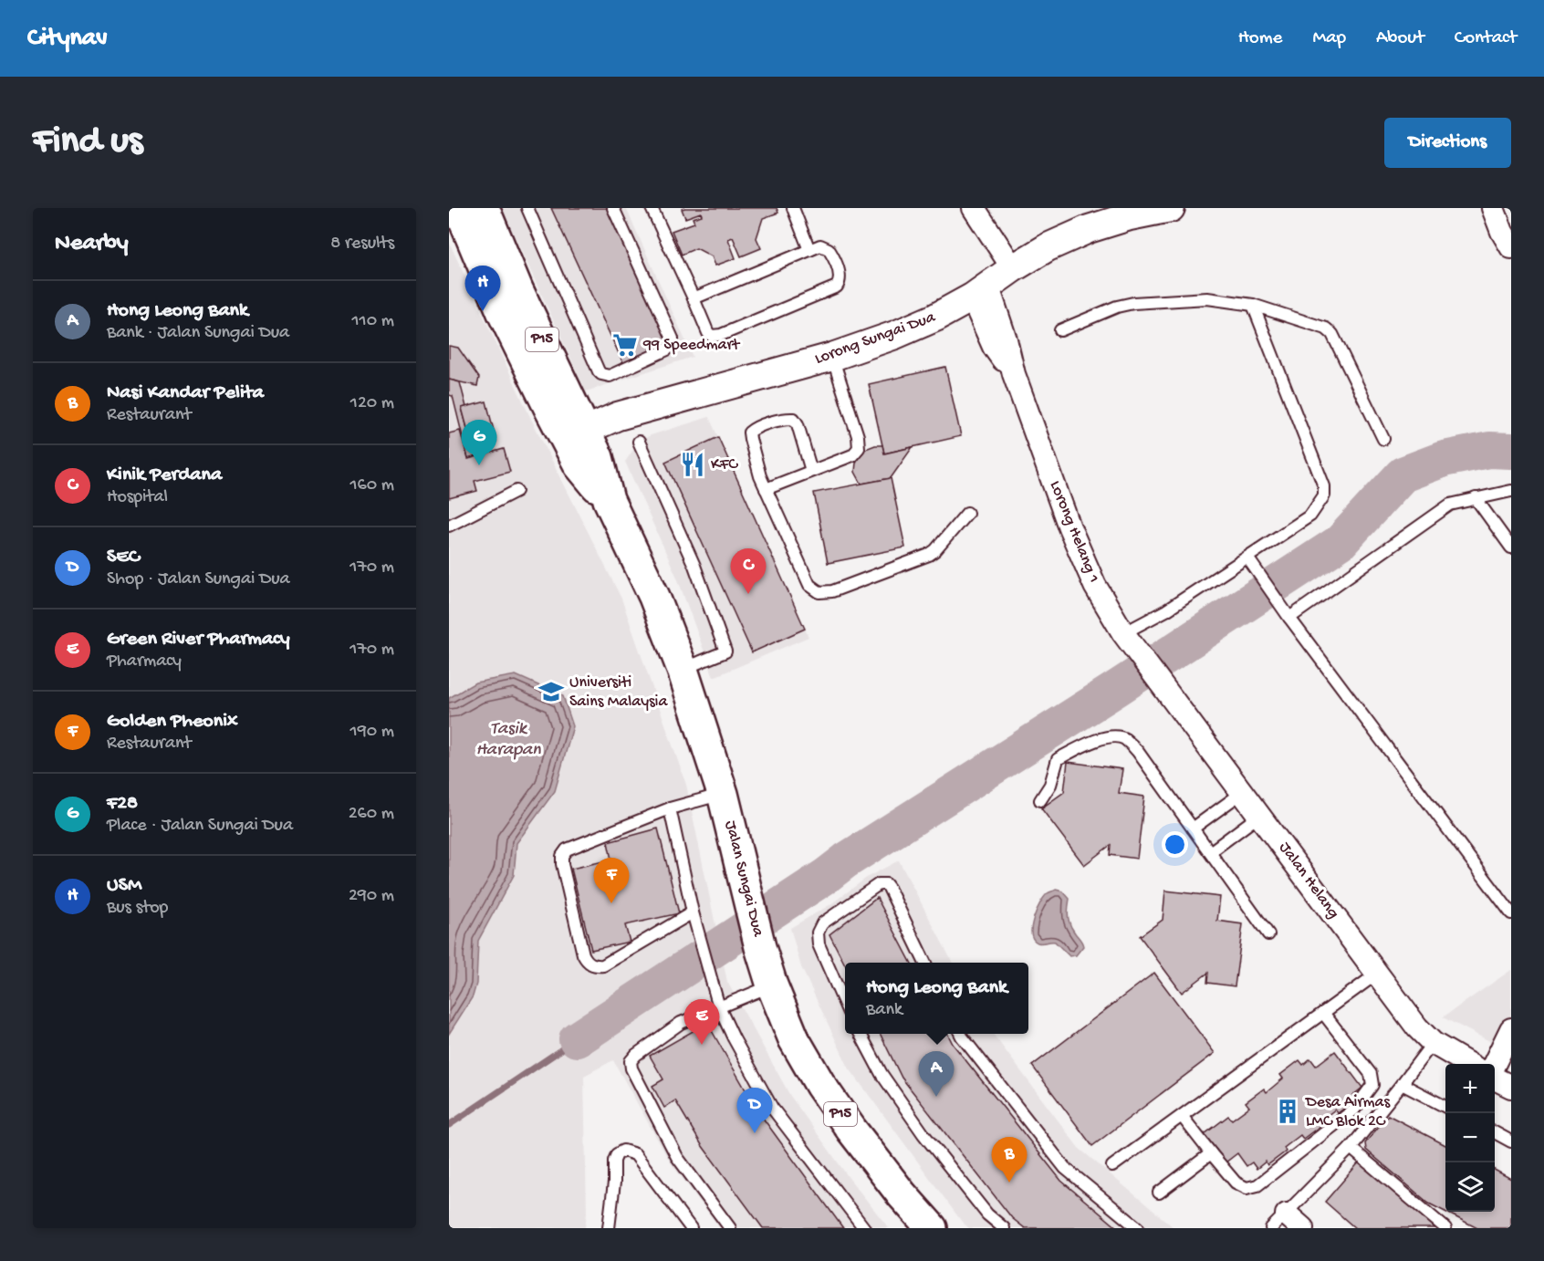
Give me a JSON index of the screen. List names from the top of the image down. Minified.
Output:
{"streets":{"main road":["P15","Jalan Sungai Dua"],"street":["Lorong Sungai Dua","Lorong Helang 1","Jalan Helang"]},"crossings":[["Lorong Sungai Dua","Lorong Helang 1"],["Lorong Sungai Dua","Jalan Sungai Dua"],["Lorong Helang 1","Jalan Helang"]],"water":["Tasik Harapan"],"places":{"supermarket":["99 Speedmart"],"restaurant":["KFC"],"school or university":["Universiti Sains Malaysia"],"building":["Desa Airmas LMC Blok 2C"]},"page":{"header":"Citynav","nav":["Home","Map","About","Contact"],"buttons":"Directions","title":"Find us","heading":["Nearby","8 results"],"pins":["H","G","C","F","E","A","D","B"],"list":[{"mark":"A","name":"Hong Leong Bank","note":"Bank · Jalan Sungai Dua","value":"110 m"},{"mark":"B","name":"Nasi Kandar Pelita","note":"Restaurant","value":"120 m"},{"mark":"C","name":"Kinik Perdana","note":"Hospital","value":"160 m"},{"mark":"D","name":"SEC","note":"Shop · Jalan Sungai Dua","value":"170 m"},{"mark":"E","name":"Green River Pharmacy","note":"Pharmacy","value":"170 m"},{"mark":"F","name":"Golden Pheonix","note":"Restaurant","value":"190 m"},{"mark":"G","name":"F28","note":"Place · Jalan Sungai Dua","value":"260 m"},{"mark":"H","name":"USM","note":"Bus stop","value":"290 m"}],"popup":["Hong Leong Bank","Bank"],"map_buttons":["+","−"]}}
